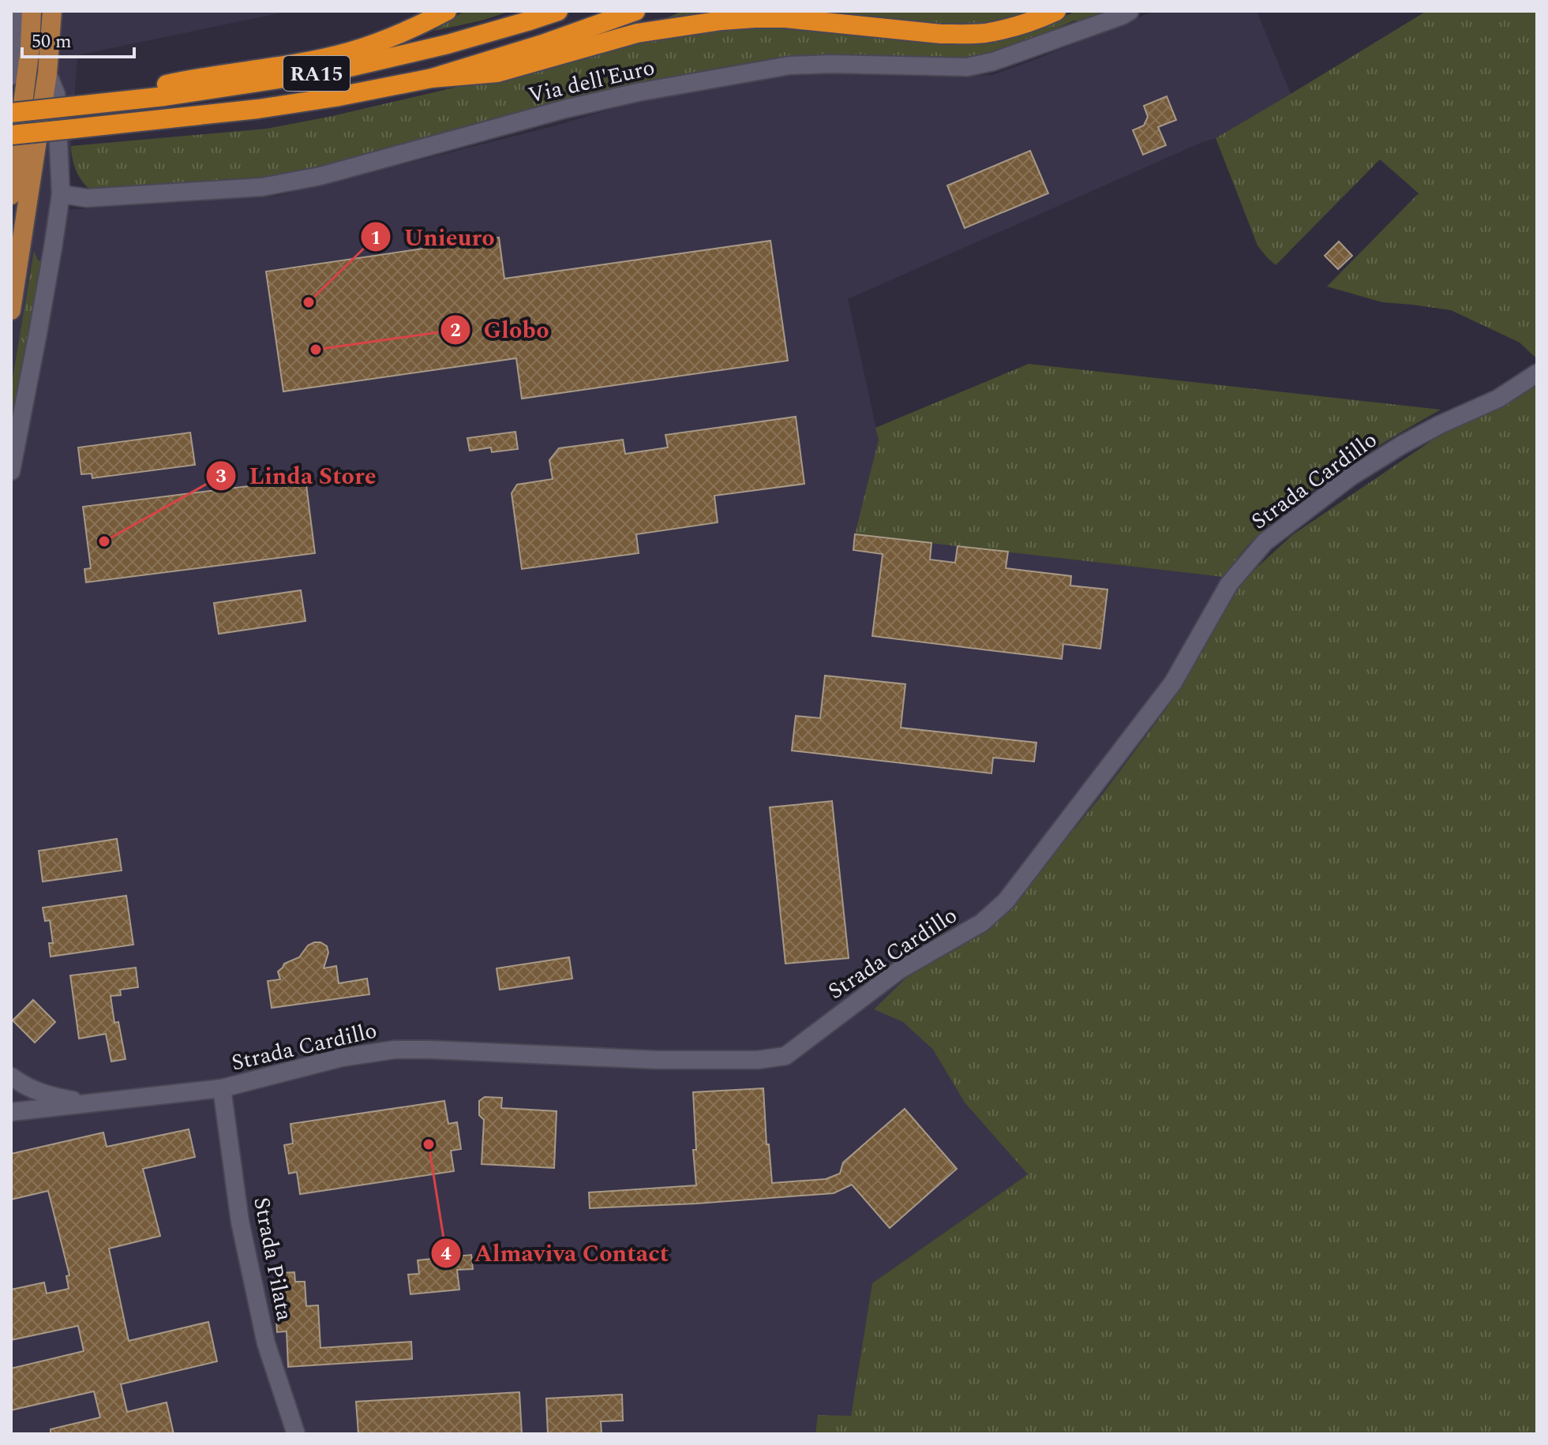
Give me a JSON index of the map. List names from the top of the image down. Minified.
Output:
{"streets":{"highway":["RA15"],"street":["Via dell'Euro","Strada Cardillo","Strada Pilata"]},"crossings":[["Strada Cardillo","Strada Pilata"]],"places":["Unieuro","Globo","Linda Store","Almaviva Contact"],"scale_bar":"50 m"}
